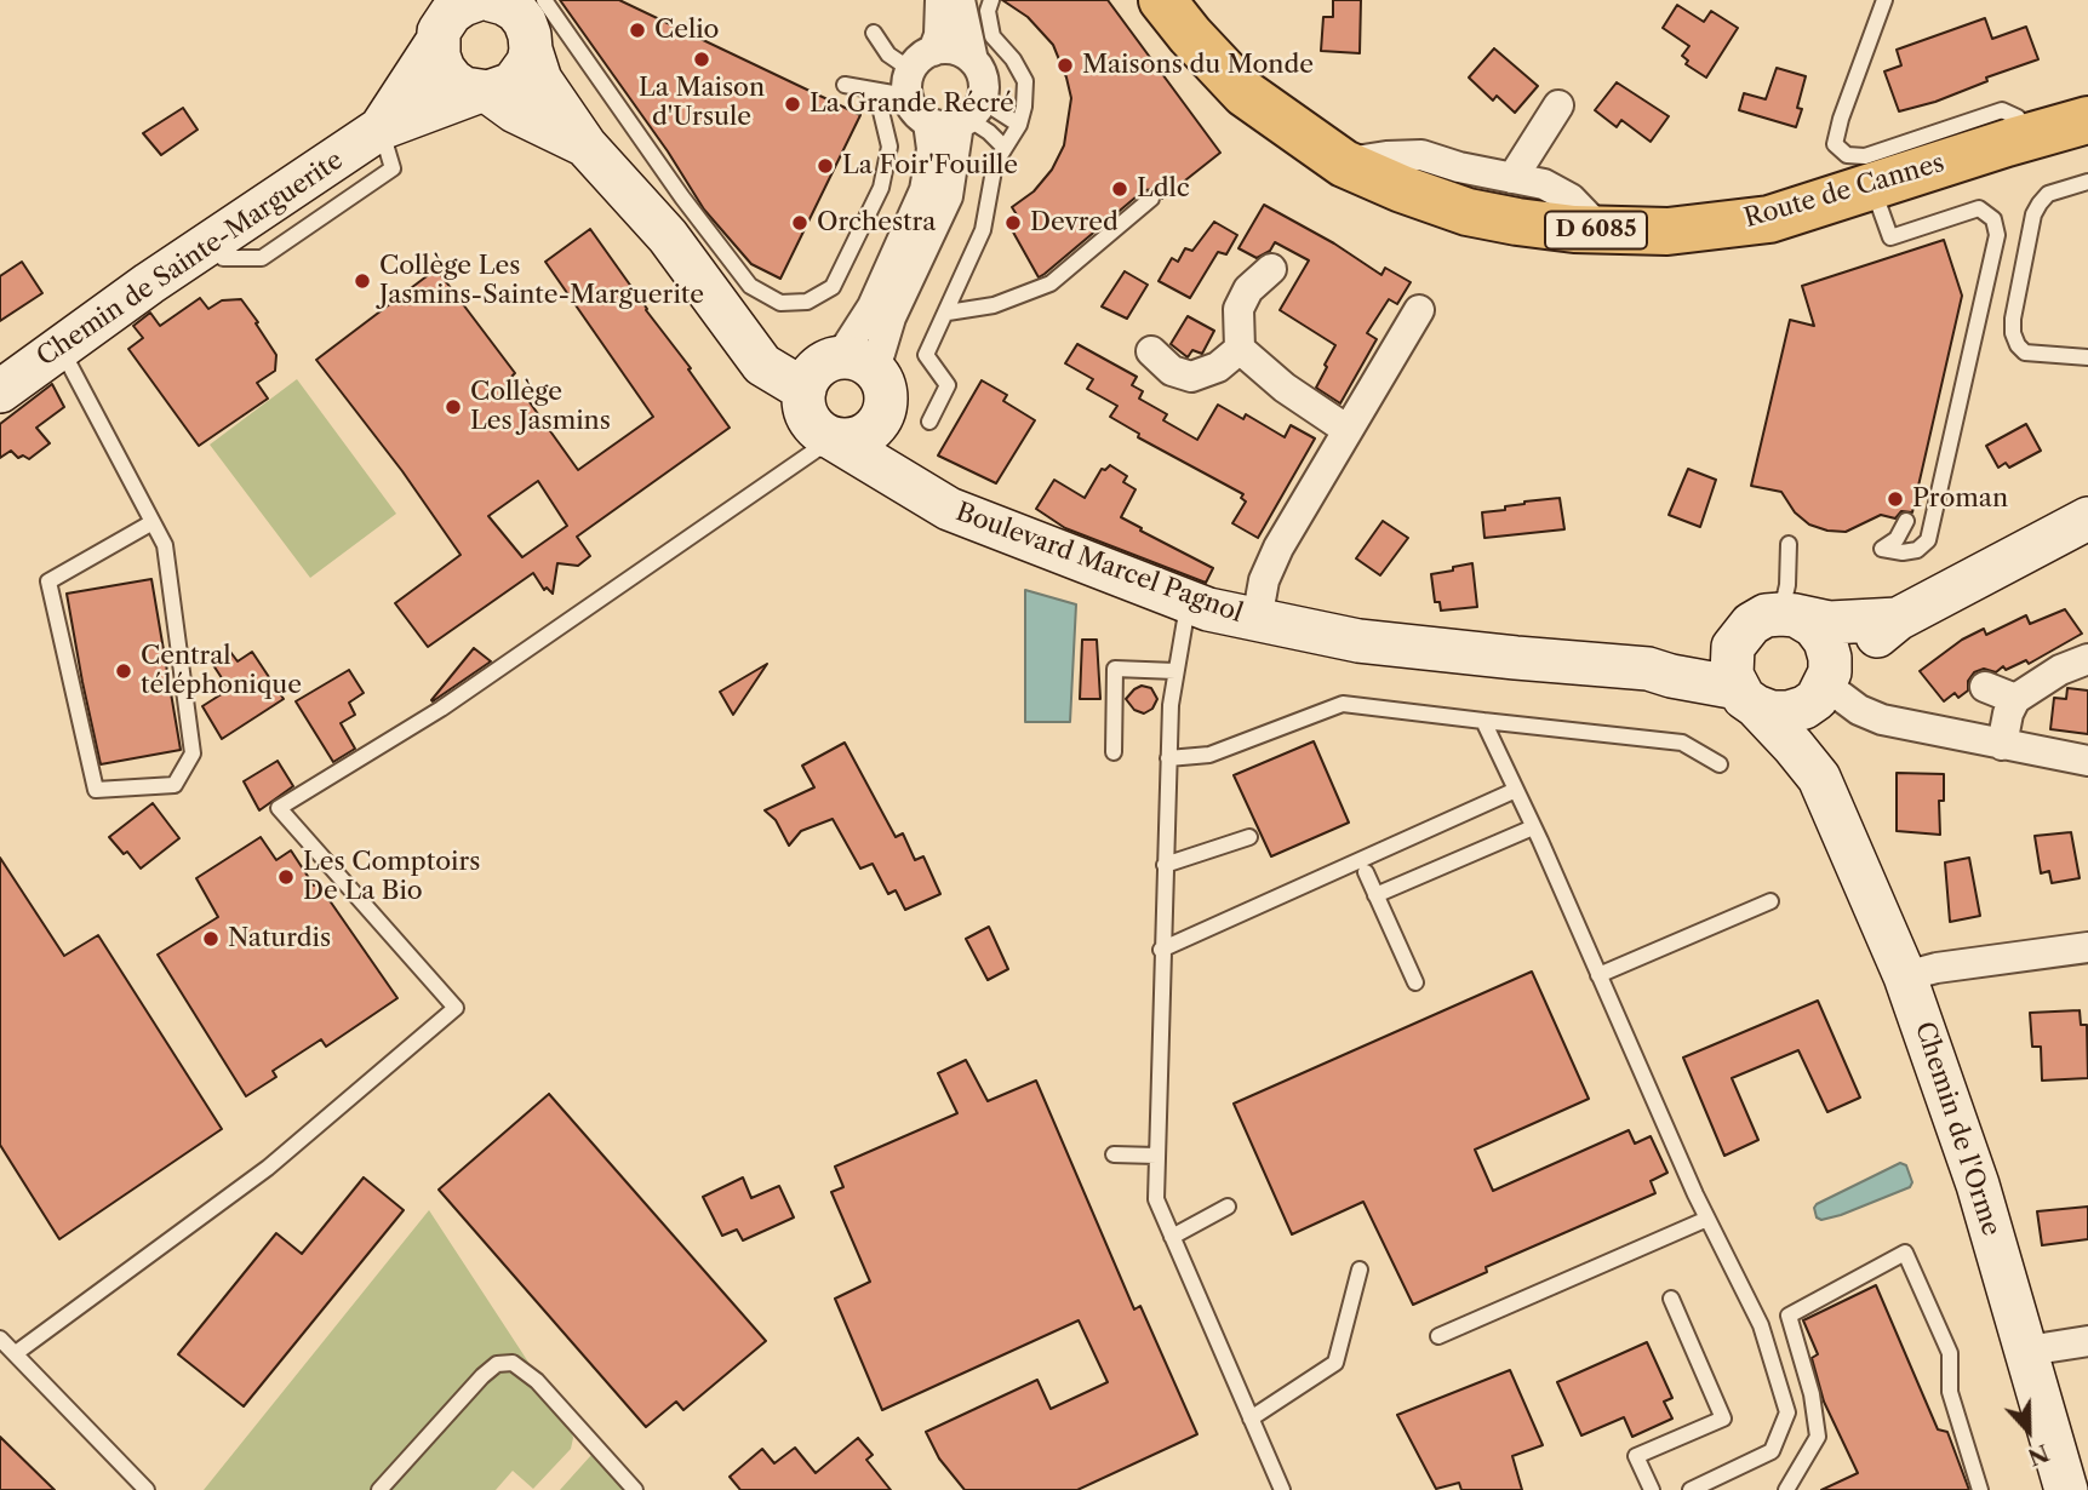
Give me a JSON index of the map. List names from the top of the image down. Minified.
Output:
{"streets":{"main road":["Route de Cannes","D 6085"],"street":["Chemin de Sainte-Marguerite","Boulevard Marcel Pagnol","Chemin de l'Orme"]},"crossings":[["Boulevard Marcel Pagnol","Chemin de l'Orme"]],"places":["Celio","La Maison d'Ursule","Maisons du Monde","La Grande Récré","La Foir'Fouille","Ldlc","Orchestra","Devred","Collège Les Jasmins-Sainte-Marguerite","Collège Les Jasmins","Proman","Central téléphonique","Les Comptoirs De La Bio","Naturdis"],"north":"bottom"}
